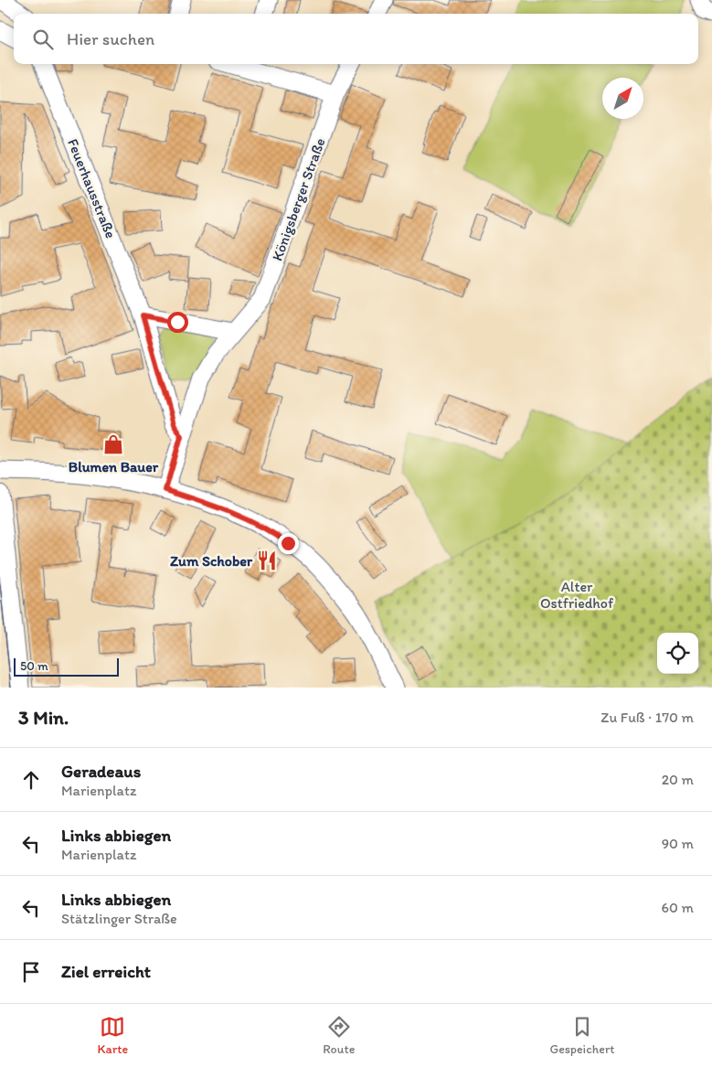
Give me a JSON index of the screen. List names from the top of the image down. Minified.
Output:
{"streets":{"street":["Feuerhausstraße","Königsberger Straße"]},"crossings":[["Feuerhausstraße","Königsberger Straße"]],"parks":["Alter Ostfriedhof"],"places":{"shop":["Blumen Bauer"],"restaurant":["Zum Schober"]},"scale_bar":"50 m","north":"top right","page":{"search":"Hier suchen","scale":"50 m","heading":["3 Min.","Zu Fuß · 170 m"],"list":[["Geradeaus","Marienplatz","20 m"],["Links abbiegen","Marienplatz","90 m"],["Links abbiegen","Stätzlinger Straße","60 m"],"Ziel erreicht"],"nav":["Karte","Route","Gespeichert"]}}
